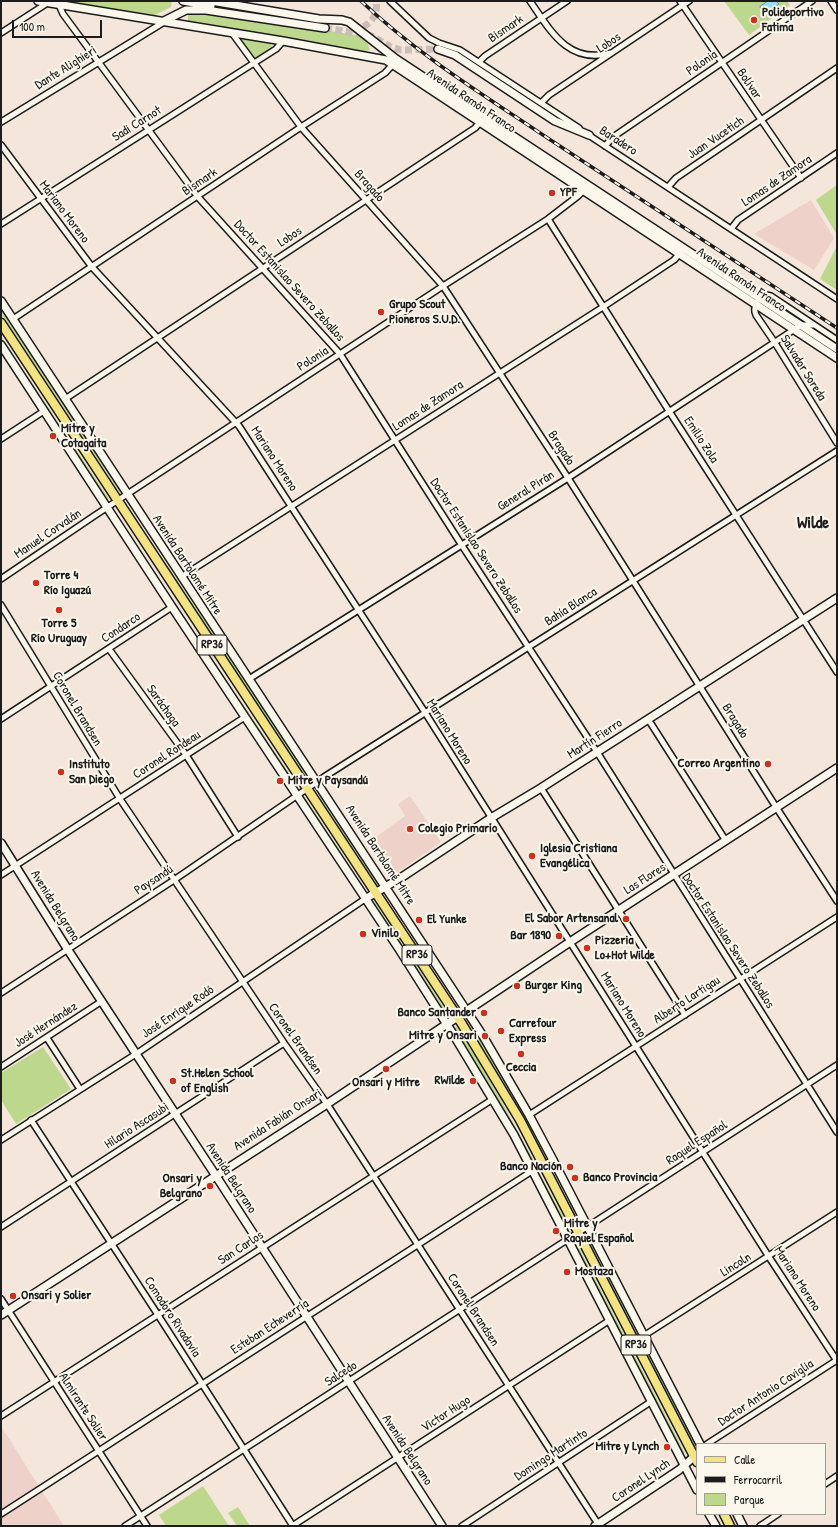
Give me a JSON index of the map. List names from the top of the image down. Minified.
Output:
{"streets":{"main road":["Avenida Bartolomé Mitre","RP36"],"street":["Bismark","Lobos","Polonia","Dante Alighieri","Bolívar","Avenida Ramón Franco","Sadi Carnot","Juan Vucetich","Baradero","Lomas de Zamora","Bragado","Mariano Moreno","Doctor Estanislao Severo Zeballos","Salvador Soreda","Emilio Zola","General Pirán","Manuel Corvalán","Bahía Blanca","Condarco","Saráchaga","Coronel Brandsen","Martín Fierro","Coronel Rondeau","Las Flores","Paysandú","Avenida Belgrano","Alberto Lartigau","José Enrique Rodó","José Hernández","Avenida Fabián Onsari","Hilario Ascasubi","Raquel Español","San Carlos","Lincoln","Comodoro Rivadavia","Esteban Echeverría","Salcedo","Doctor Antonio Caviglia","Almirante Solier","Victor Hugo","Domingo Martinto","Coronel Lynch"]},"crossings":[["Bismark","Avenida Ramón Franco"],["Bismark","Baradero"],["Bismark","Bragado"],["Bismark","Mariano Moreno"],["Bismark","Doctor Estanislao Severo Zeballos"],["Bismark","Avenida Bartolomé Mitre"],["Lobos","Bolívar"],["Lobos","Avenida Ramón Franco"],["Lobos","Baradero"],["Lobos","Bragado"],["Lobos","Mariano Moreno"],["Lobos","Doctor Estanislao Severo Zeballos"],["Lobos","Avenida Bartolomé Mitre"],["Polonia","Bolívar"],["Polonia","Avenida Ramón Franco"],["Polonia","Baradero"],["Polonia","Bragado"],["Polonia","Mariano Moreno"],["Polonia","Doctor Estanislao Severo Zeballos"],["Polonia","Emilio Zola"],["Polonia","Manuel Corvalán"],["Polonia","Avenida Bartolomé Mitre"],["Dante Alighieri","Avenida Ramón Franco"],["Dante Alighieri","Doctor Estanislao Severo Zeballos"],["Bolívar","Juan Vucetich"],["Bolívar","Lomas de Zamora"],["Avenida Ramón Franco","Sadi Carnot"],["Avenida Ramón Franco","Lomas de Zamora"],["Avenida Ramón Franco","Bragado"],["Avenida Ramón Franco","Doctor Estanislao Severo Zeballos"],["Avenida Ramón Franco","Salvador Soreda"],["Avenida Ramón Franco","General Pirán"],["Sadi Carnot","Bragado"],["Sadi Carnot","Mariano Moreno"],["Sadi Carnot","Doctor Estanislao Severo Zeballos"],["Juan Vucetich","Baradero"],["Baradero","Lomas de Zamora"],["Lomas de Zamora","Bragado"],["Lomas de Zamora","Mariano Moreno"],["Lomas de Zamora","Doctor Estanislao Severo Zeballos"],["Lomas de Zamora","Emilio Zola"],["Lomas de Zamora","Avenida Bartolomé Mitre"],["Bragado","General Pirán"],["Bragado","Bahía Blanca"],["Bragado","Martín Fierro"],["Bragado","Las Flores"],["Mariano Moreno","General Pirán"],["Mariano Moreno","Bahía Blanca"],["Mariano Moreno","Martín Fierro"],["Mariano Moreno","Las Flores"],["Mariano Moreno","Alberto Lartigau"],["Mariano Moreno","Raquel Español"],["Mariano Moreno","Lincoln"],["Mariano Moreno","Doctor Antonio Caviglia"],["Doctor Estanislao Severo Zeballos","General Pirán"],["Doctor Estanislao Severo Zeballos","Bahía Blanca"],["Doctor Estanislao Severo Zeballos","Martín Fierro"],["Doctor Estanislao Severo Zeballos","Las Flores"],["Doctor Estanislao Severo Zeballos","Alberto Lartigau"],["Doctor Estanislao Severo Zeballos","Raquel Español"],["Salvador Soreda","General Pirán"],["Emilio Zola","General Pirán"],["Emilio Zola","Bahía Blanca"],["Emilio Zola","Martín Fierro"],["General Pirán","Avenida Bartolomé Mitre"],["Avenida Bartolomé Mitre","Bahía Blanca"],["Avenida Bartolomé Mitre","Martín Fierro"],["Avenida Bartolomé Mitre","Las Flores"],["Avenida Bartolomé Mitre","Paysandú"],["Avenida Bartolomé Mitre","Alberto Lartigau"],["Avenida Bartolomé Mitre","Avenida Fabián Onsari"],["Avenida Bartolomé Mitre","Raquel Español"],["Avenida Bartolomé Mitre","Lincoln"],["Avenida Bartolomé Mitre","Esteban Echeverría"],["Avenida Bartolomé Mitre","Coronel Lynch"],["Bahía Blanca","Paysandú"],["Condarco","Saráchaga"],["Condarco","Coronel Brandsen"],["Saráchaga","Coronel Rondeau"],["Saráchaga","Paysandú"],["Coronel Brandsen","Coronel Rondeau"],["Coronel Brandsen","Paysandú"],["Coronel Brandsen","José Enrique Rodó"],["Coronel Brandsen","Avenida Fabián Onsari"],["Coronel Brandsen","Hilario Ascasubi"],["Coronel Brandsen","San Carlos"],["Coronel Brandsen","Esteban Echeverría"],["Coronel Brandsen","Salcedo"],["Coronel Brandsen","Victor Hugo"],["Coronel Brandsen","Domingo Martinto"],["Coronel Brandsen","Coronel Lynch"],["Martín Fierro","José Enrique Rodó"],["Coronel Rondeau","Avenida Belgrano"],["Las Flores","Avenida Fabián Onsari"],["Paysandú","Avenida Belgrano"],["Avenida Belgrano","José Enrique Rodó"],["Avenida Belgrano","José Hernández"],["Avenida Belgrano","Avenida Fabián Onsari"],["Avenida Belgrano","Hilario Ascasubi"],["Avenida Belgrano","San Carlos"],["Avenida Belgrano","Esteban Echeverría"],["Avenida Belgrano","Salcedo"],["Avenida Belgrano","Victor Hugo"],["José Enrique Rodó","Comodoro Rivadavia"],["Avenida Fabián Onsari","Comodoro Rivadavia"],["Avenida Fabián Onsari","Almirante Solier"],["Hilario Ascasubi","Comodoro Rivadavia"],["Raquel Español","Salcedo"],["San Carlos","Comodoro Rivadavia"],["San Carlos","Almirante Solier"],["Comodoro Rivadavia","Esteban Echeverría"],["Comodoro Rivadavia","Salcedo"],["Comodoro Rivadavia","Victor Hugo"],["Esteban Echeverría","Almirante Solier"],["Salcedo","Almirante Solier"]],"districts":["Wilde"],"places":["Polideportivo Fatima","YPF","Grupo Scout Pioneros S.U.D.","Mitre y Cotagaita","Torre 4 Río Iguazú","Torre 5 Río Uruguay","Correo Argentino","Instituto San Diego","Mitre y Paysandú","Colegio Primario","Iglesia Cristiana Evangélica","El Sabor Artensanal","El Yunke","Vinilo","Bar 1890","Pizzeria Lo+Hot Wilde","Burger King","Banco Santander","Carrefour Express","Mitre y Onsari","Ceccia","Onsari y Mitre","St.Helen School of English","RWilde","Banco Nación","Banco Provincia","Onsari y Belgrano","Mitre y Raquel Español","Mostaza","Onsari y Solier","Mitre y Lynch"],"legend":["Calle","Ferrocarril","Parque"],"scale_bar":"100 m"}
